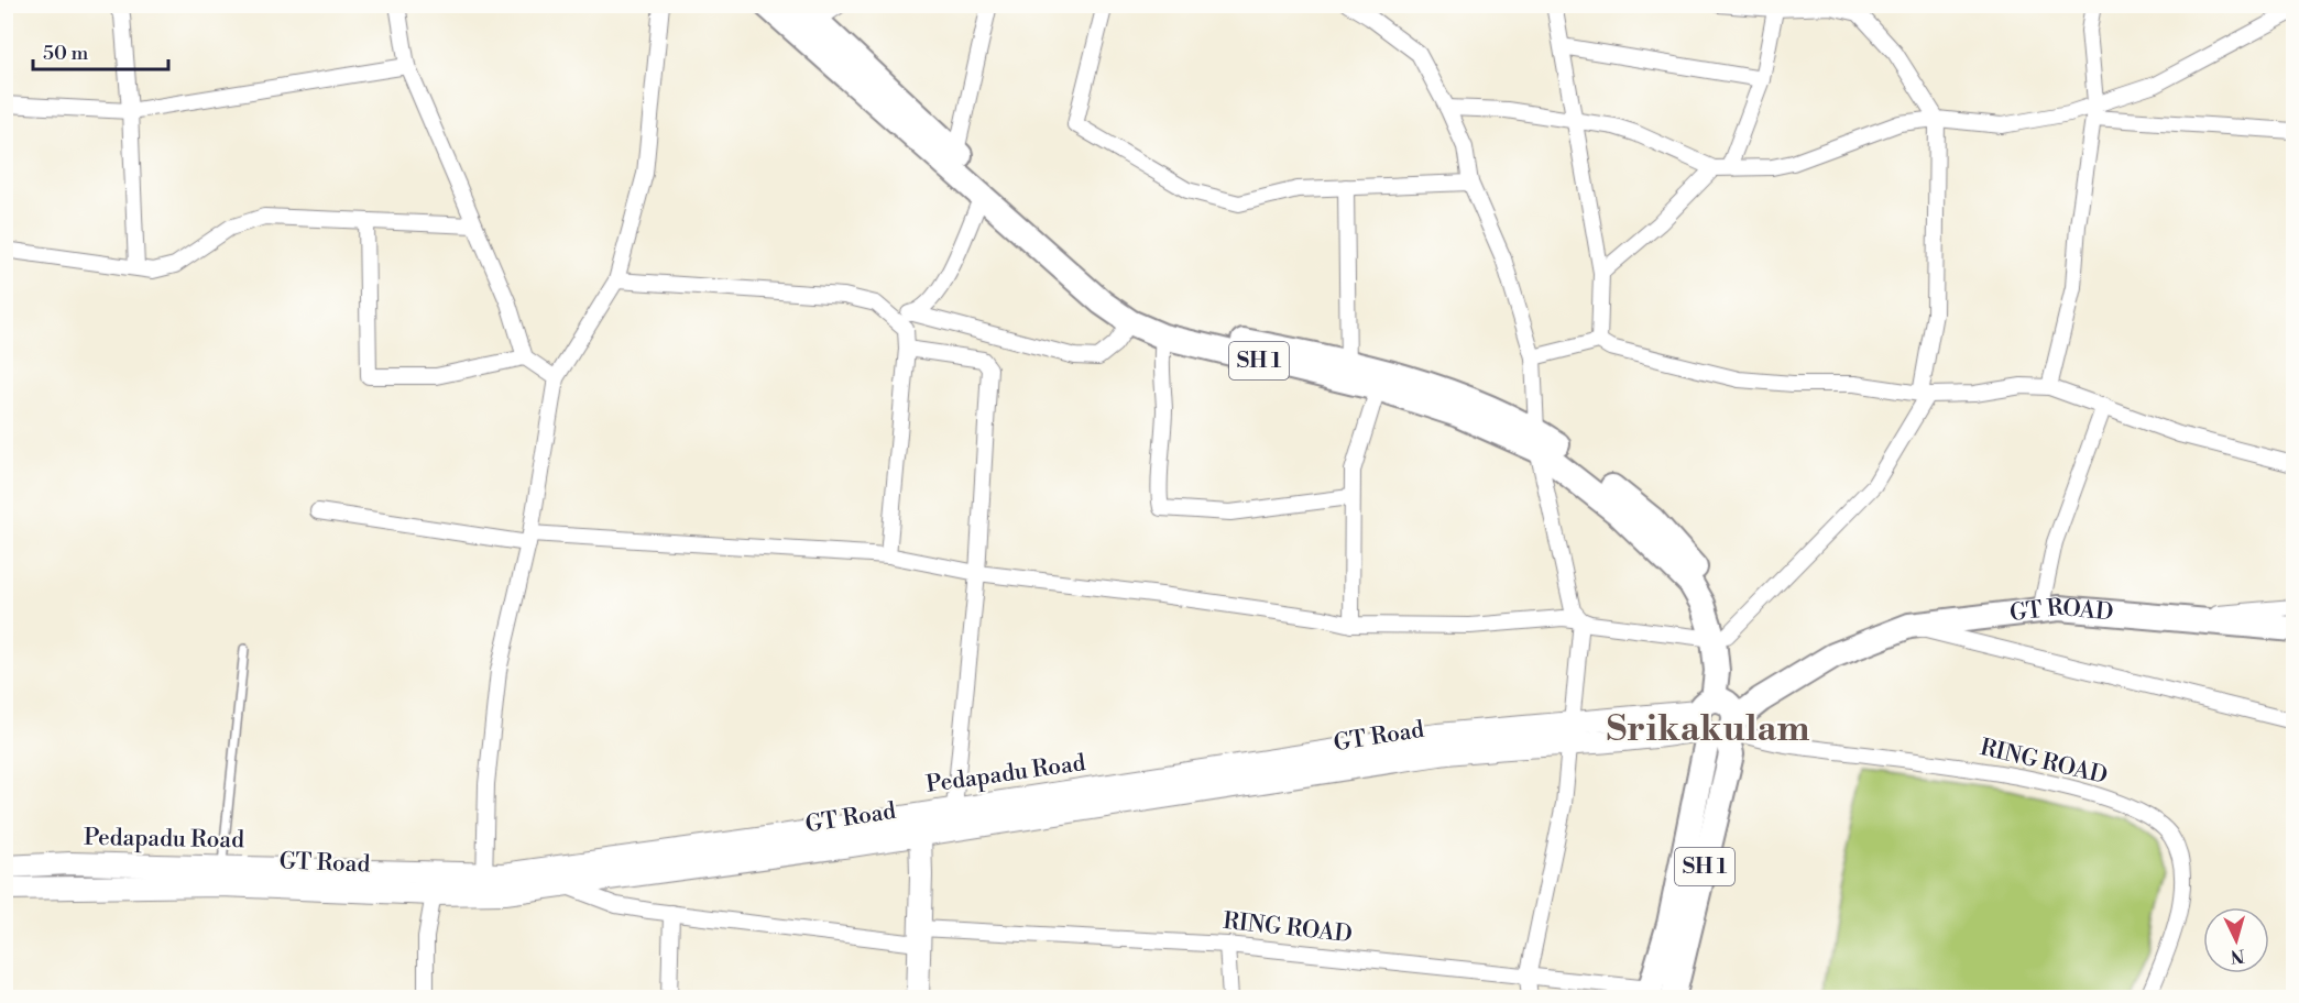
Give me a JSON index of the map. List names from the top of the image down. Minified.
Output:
{"streets":{"main road":["SH 1","GT ROAD","GT Road","Pedapadu Road"],"street":["RING ROAD"]},"crossings":[["SH 1","GT ROAD"],["SH 1","GT Road"],["SH 1","RING ROAD"],["SH 1","Pedapadu Road"],["GT ROAD","GT Road"],["GT ROAD","RING ROAD"],["GT ROAD","Pedapadu Road"],["GT Road","RING ROAD"],["GT Road","Pedapadu Road"],["RING ROAD","Pedapadu Road"]],"districts":["Srikakulam"],"scale_bar":"50 m","north":"bottom"}
